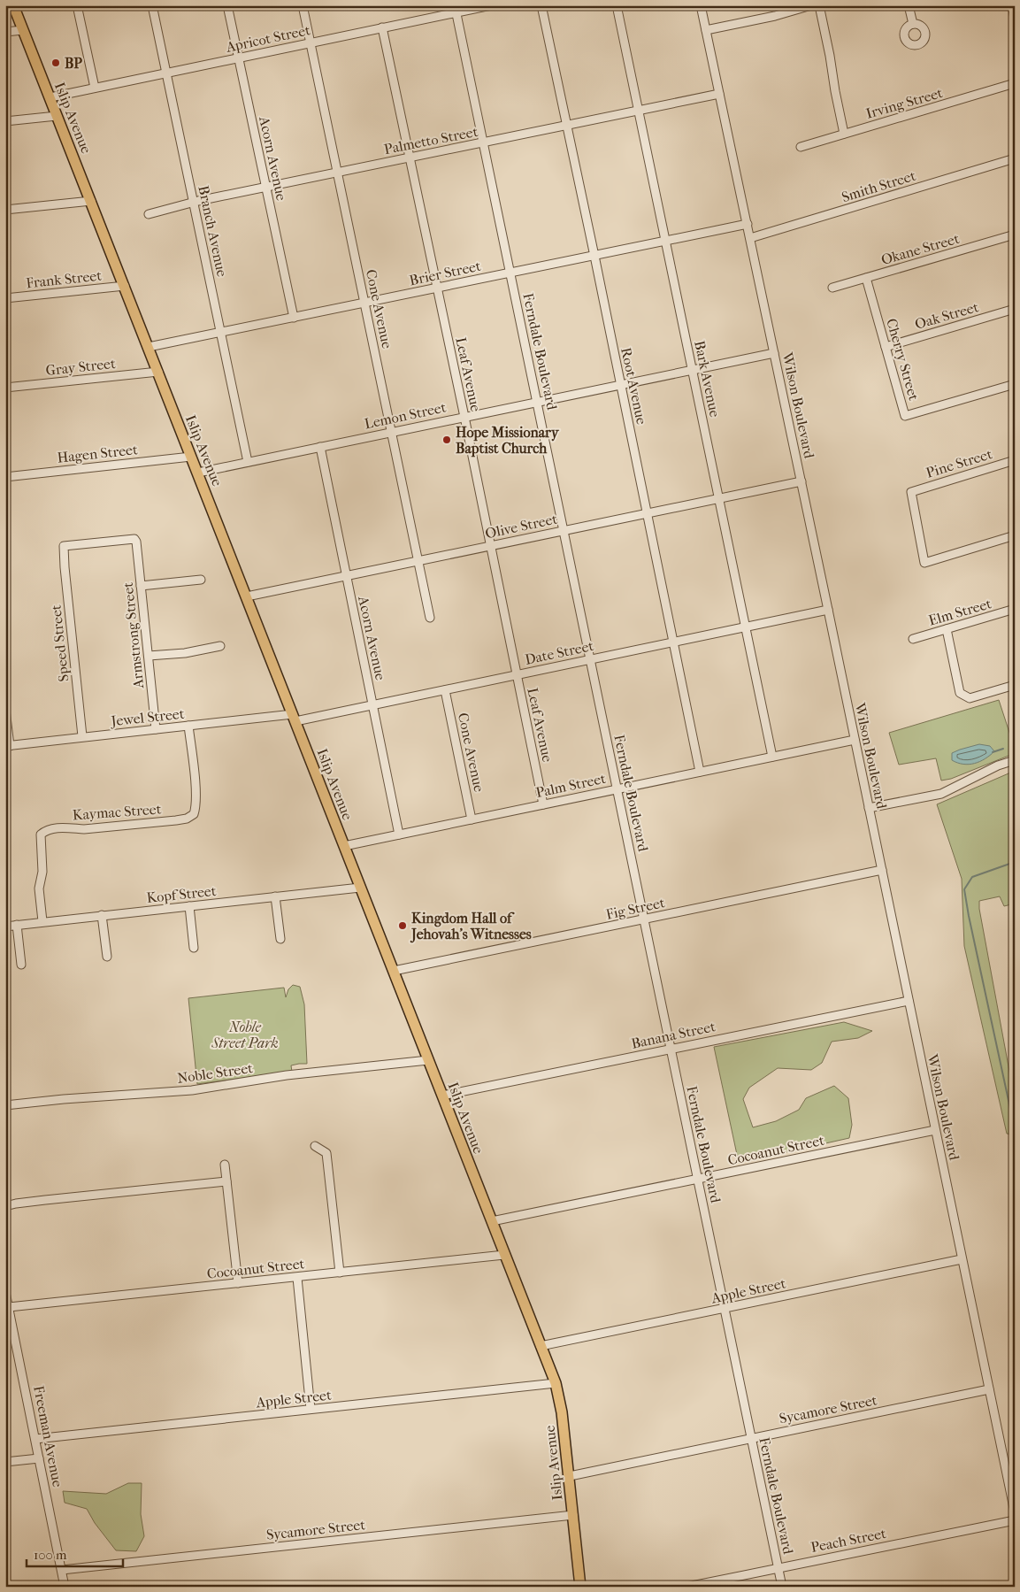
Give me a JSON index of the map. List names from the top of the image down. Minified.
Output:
{"streets":{"main road":["Islip Avenue"],"street":["Apricot Street","Irving Street","Palmetto Street","Acorn Avenue","Smith Street","Branch Avenue","Okane Street","Brier Street","Frank Street","Cone Avenue","Oak Street","Ferndale Boulevard","Cherry Street","Gray Street","Leaf Avenue","Bark Avenue","Root Avenue","Wilson Boulevard","Lemon Street","Hagen Street","Pine Street","Olive Street","Elm Street","Armstrong Street","Speed Street","Date Street","Jewel Street","Palm Street","Kaymac Street","Kopf Street","Fig Street","Banana Street","Noble Street","Cocoanut Street","Apple Street","Sycamore Street","Freeman Avenue","Peach Street"]},"crossings":[["Apricot Street","Islip Avenue"],["Apricot Street","Acorn Avenue"],["Apricot Street","Branch Avenue"],["Apricot Street","Cone Avenue"],["Apricot Street","Ferndale Boulevard"],["Apricot Street","Leaf Avenue"],["Islip Avenue","Brier Street"],["Islip Avenue","Frank Street"],["Islip Avenue","Gray Street"],["Islip Avenue","Lemon Street"],["Islip Avenue","Hagen Street"],["Islip Avenue","Olive Street"],["Islip Avenue","Date Street"],["Islip Avenue","Jewel Street"],["Islip Avenue","Palm Street"],["Islip Avenue","Kopf Street"],["Islip Avenue","Fig Street"],["Islip Avenue","Banana Street"],["Islip Avenue","Noble Street"],["Islip Avenue","Cocoanut Street"],["Islip Avenue","Apple Street"],["Islip Avenue","Sycamore Street"],["Palmetto Street","Acorn Avenue"],["Palmetto Street","Branch Avenue"],["Palmetto Street","Cone Avenue"],["Palmetto Street","Ferndale Boulevard"],["Palmetto Street","Leaf Avenue"],["Palmetto Street","Bark Avenue"],["Palmetto Street","Root Avenue"],["Palmetto Street","Wilson Boulevard"],["Acorn Avenue","Brier Street"],["Acorn Avenue","Lemon Street"],["Acorn Avenue","Olive Street"],["Acorn Avenue","Date Street"],["Acorn Avenue","Palm Street"],["Smith Street","Wilson Boulevard"],["Branch Avenue","Brier Street"],["Branch Avenue","Lemon Street"],["Okane Street","Cherry Street"],["Brier Street","Cone Avenue"],["Brier Street","Ferndale Boulevard"],["Brier Street","Leaf Avenue"],["Brier Street","Bark Avenue"],["Brier Street","Root Avenue"],["Brier Street","Wilson Boulevard"],["Cone Avenue","Lemon Street"],["Cone Avenue","Olive Street"],["Cone Avenue","Date Street"],["Cone Avenue","Palm Street"],["Oak Street","Cherry Street"],["Ferndale Boulevard","Lemon Street"],["Ferndale Boulevard","Olive Street"],["Ferndale Boulevard","Date Street"],["Ferndale Boulevard","Palm Street"],["Ferndale Boulevard","Fig Street"],["Ferndale Boulevard","Banana Street"],["Ferndale Boulevard","Cocoanut Street"],["Ferndale Boulevard","Apple Street"],["Ferndale Boulevard","Sycamore Street"],["Ferndale Boulevard","Peach Street"],["Leaf Avenue","Lemon Street"],["Leaf Avenue","Olive Street"],["Leaf Avenue","Date Street"],["Leaf Avenue","Palm Street"],["Bark Avenue","Lemon Street"],["Bark Avenue","Olive Street"],["Bark Avenue","Date Street"],["Bark Avenue","Palm Street"],["Root Avenue","Lemon Street"],["Root Avenue","Olive Street"],["Root Avenue","Date Street"],["Root Avenue","Palm Street"],["Wilson Boulevard","Lemon Street"],["Wilson Boulevard","Olive Street"],["Wilson Boulevard","Date Street"],["Wilson Boulevard","Palm Street"],["Wilson Boulevard","Fig Street"],["Wilson Boulevard","Banana Street"],["Wilson Boulevard","Cocoanut Street"],["Wilson Boulevard","Apple Street"],["Wilson Boulevard","Sycamore Street"],["Armstrong Street","Speed Street"],["Armstrong Street","Jewel Street"],["Speed Street","Jewel Street"],["Date Street","Jewel Street"],["Jewel Street","Kaymac Street"],["Kaymac Street","Kopf Street"],["Cocoanut Street","Freeman Avenue"],["Apple Street","Freeman Avenue"],["Sycamore Street","Freeman Avenue"]],"parks":["Noble Street Park"],"places":["BP","Hope Missionary Baptist Church","Kingdom Hall of Jehovah’s Witnesses"],"scale_bar":"100 m"}
